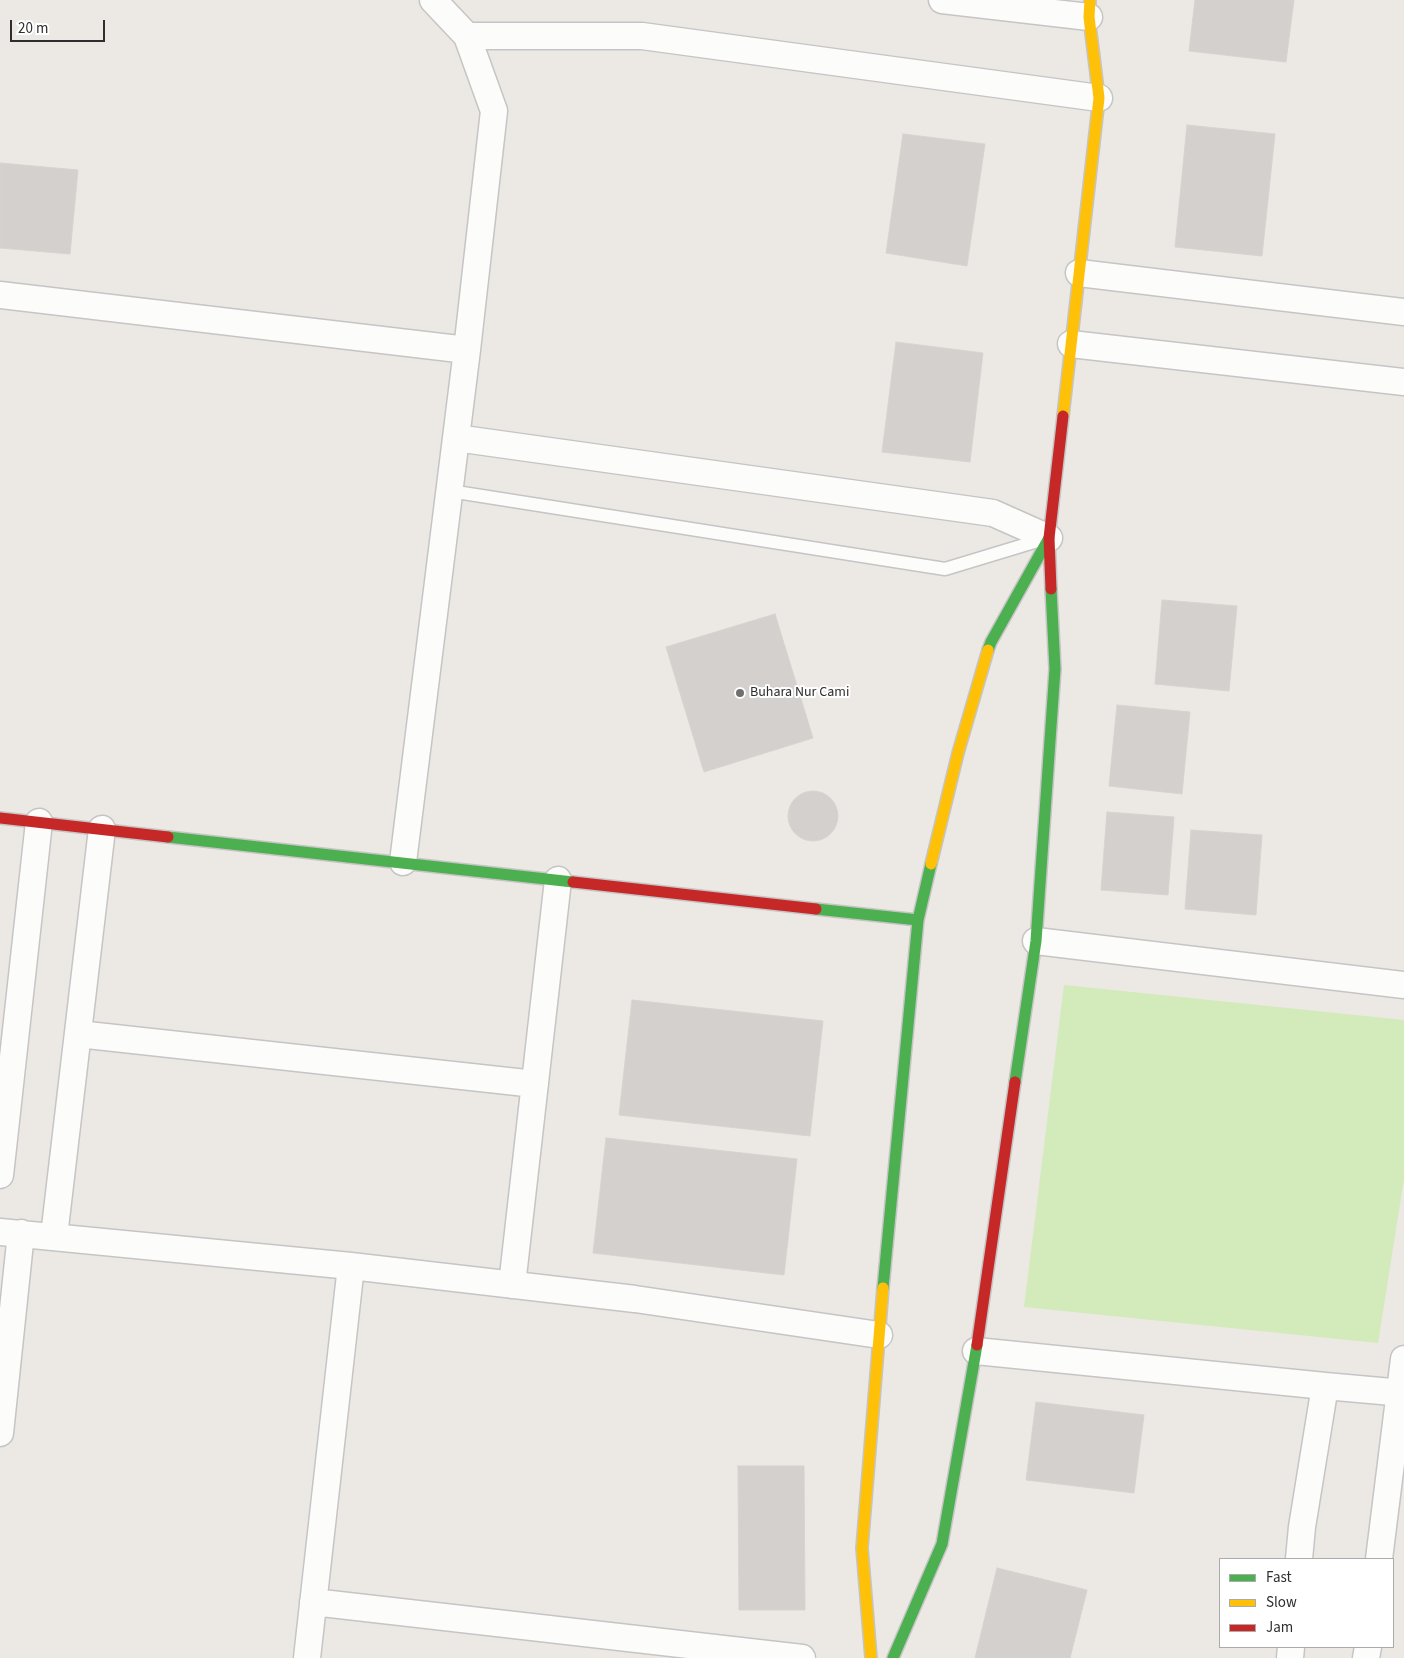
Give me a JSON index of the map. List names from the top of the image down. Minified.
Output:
{"places":["Buhara Nur Cami"],"legend":["Fast","Slow","Jam"],"scale_bar":"20 m"}
